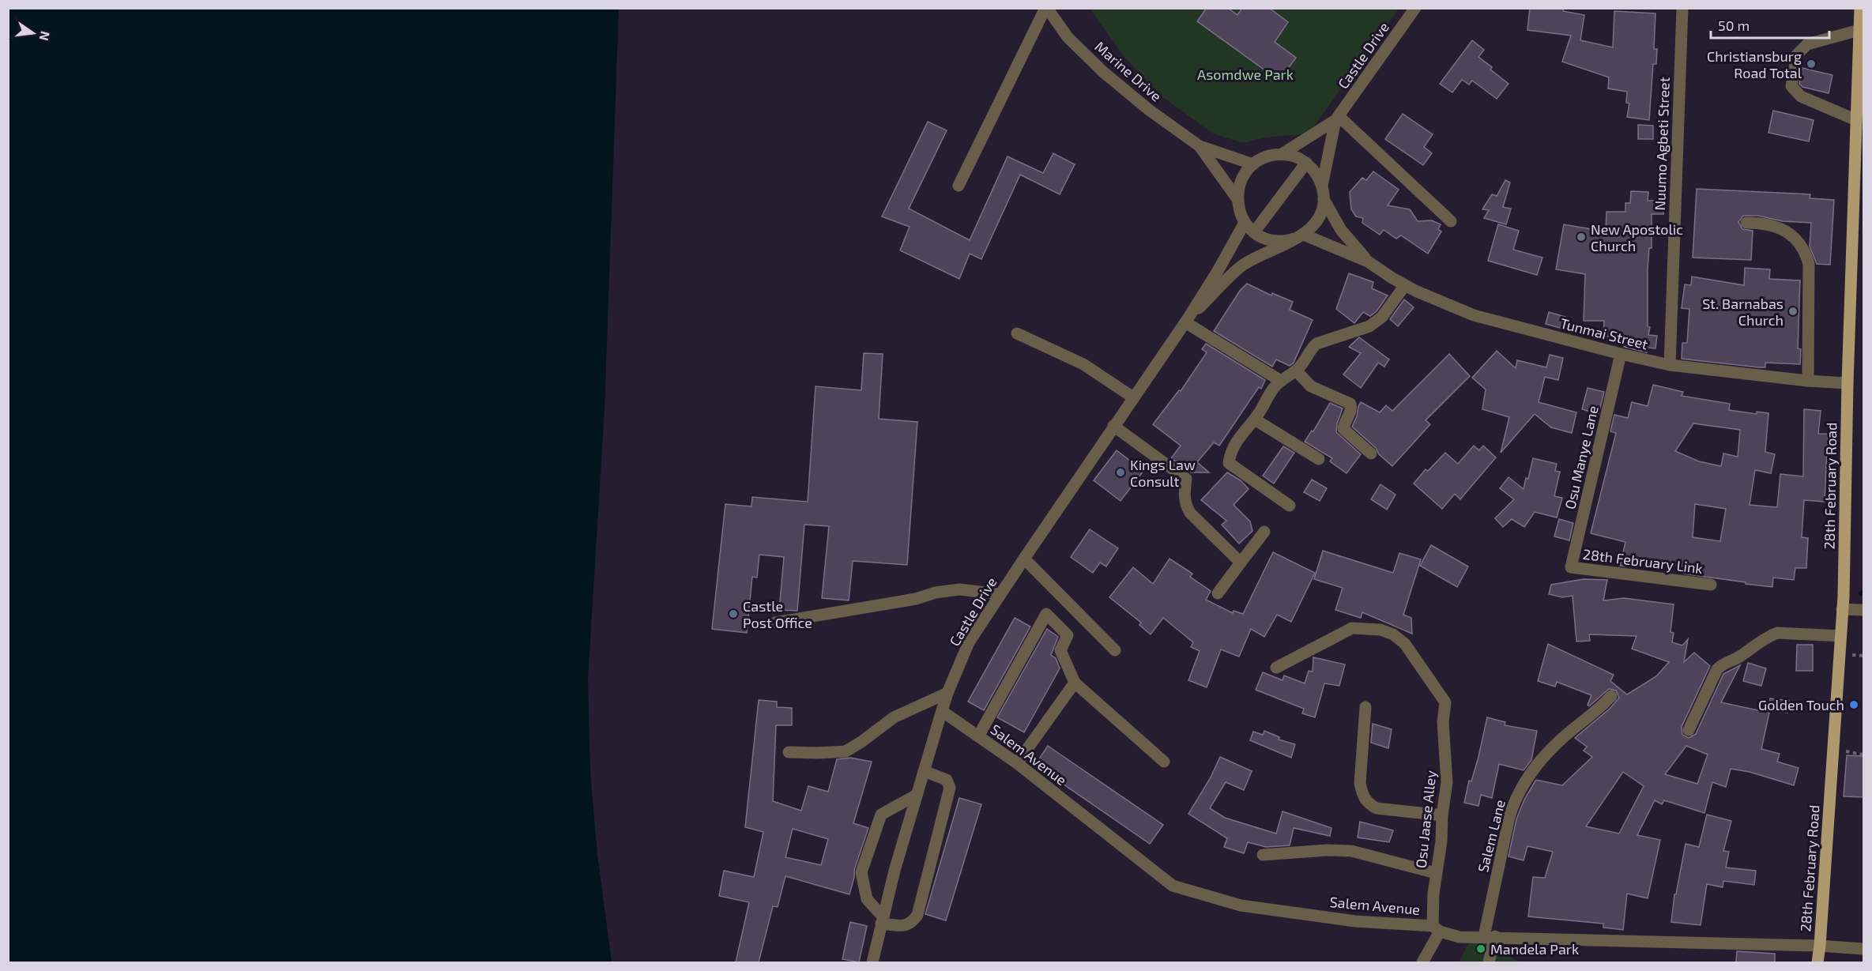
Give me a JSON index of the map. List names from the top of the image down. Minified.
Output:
{"streets":{"main road":["28th February Road"],"street":["Castle Drive","Marine Drive","Nuumo Agbeti Street","Tunmai Street","Osu Manye Lane","28th February Link","Salem Avenue","Osu Jaase Alley","Salem Lane"]},"crossings":[["Castle Drive","Marine Drive"],["Castle Drive","Tunmai Street"],["Castle Drive","Salem Avenue"],["Nuumo Agbeti Street","Tunmai Street"],["Tunmai Street","Osu Manye Lane"],["Tunmai Street","28th February Road"],["Osu Manye Lane","28th February Link"],["28th February Road","Salem Avenue"],["Salem Avenue","Osu Jaase Alley"],["Salem Avenue","Salem Lane"]],"parks":["Asomdwe Park"],"places":["Christiansburg Road Total","New Apostolic Church","St. Barnabas Church","Kings Law Consult","Castle Post Office","Golden Touch","Mandela Park"],"scale_bar":"50 m","north":"right"}
